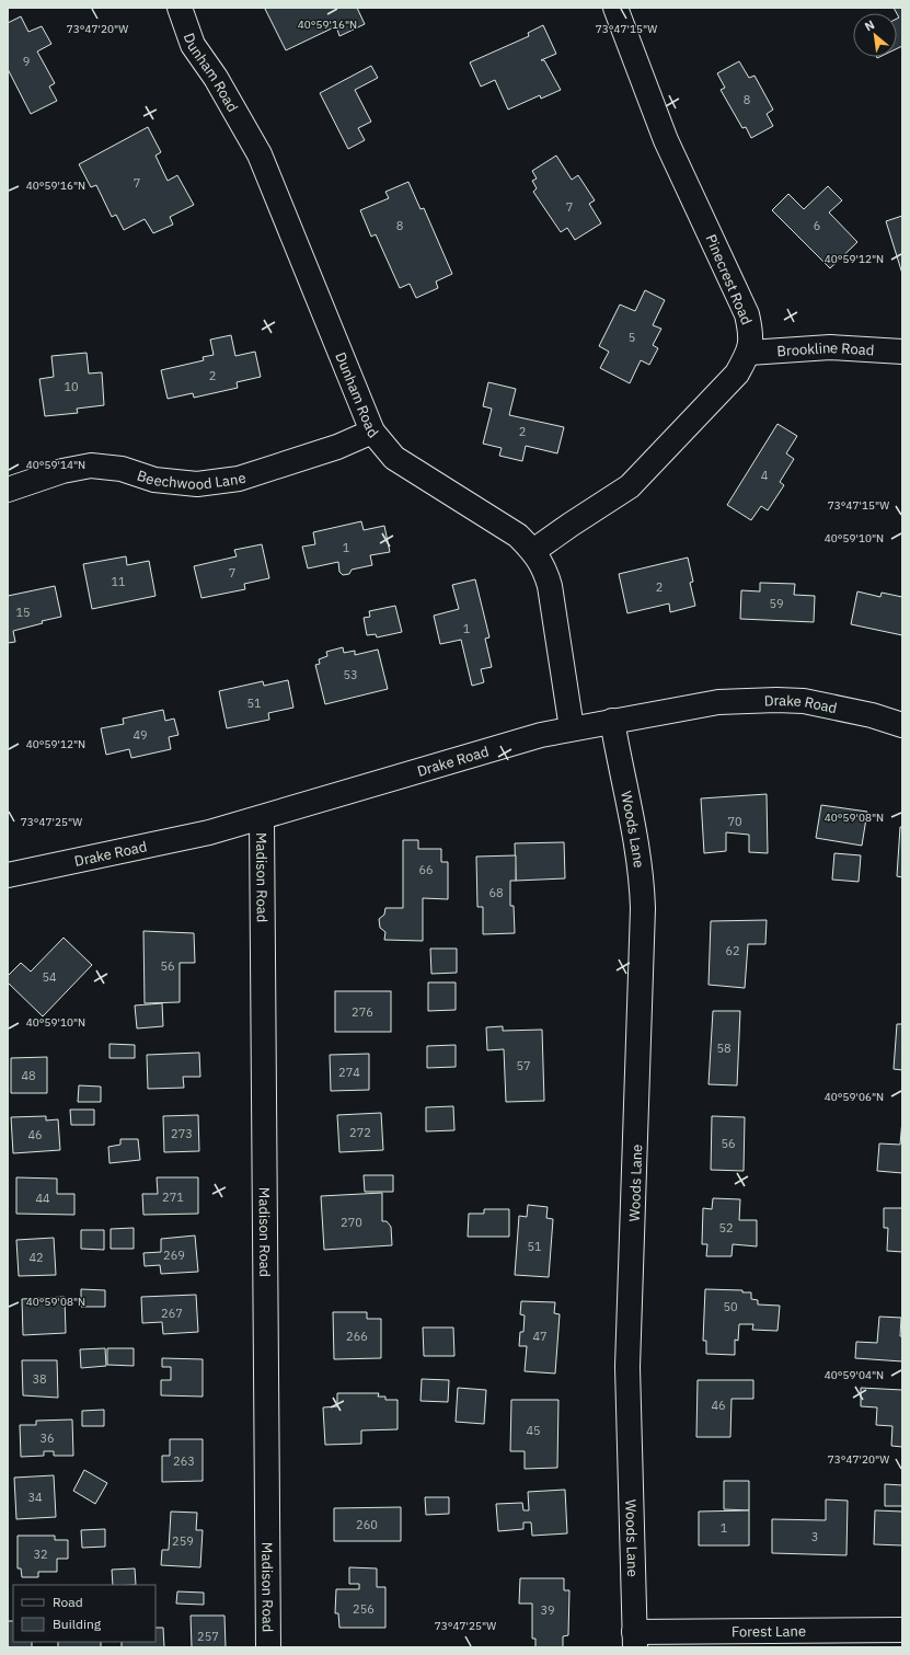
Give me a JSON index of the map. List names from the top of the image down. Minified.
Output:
{"streets":{"street":["Dunham Road","Pinecrest Road","Brookline Road","Beechwood Lane","Drake Road","Woods Lane","Madison Road","Forest Lane"]},"crossings":[["Dunham Road","Pinecrest Road"],["Dunham Road","Beechwood Lane"],["Dunham Road","Drake Road"],["Pinecrest Road","Brookline Road"],["Drake Road","Woods Lane"],["Drake Road","Madison Road"],["Woods Lane","Forest Lane"]],"house_numbers":["9","8","7","7","8","6","5","2","10","2","4","1","7","11","2","59","15","1","53","51","49","70","66","68","62","56","54","276","58","57","274","48","272","273","46","56","271","44","270","52","51","269","42","50","267","266","47","38","46","45","36","263","34","260","1","3","259","32","256","39","257"],"legend":["Road","Building"],"north":"top left","coordinates":["40°59'16\"N","73°47'20\"W","73°47'15\"W","40°59'12\"N","40°59'14\"N","40°59'10\"N","40°59'08\"N","73°47'25\"W","40°59'06\"N","40°59'04\"N"]}
